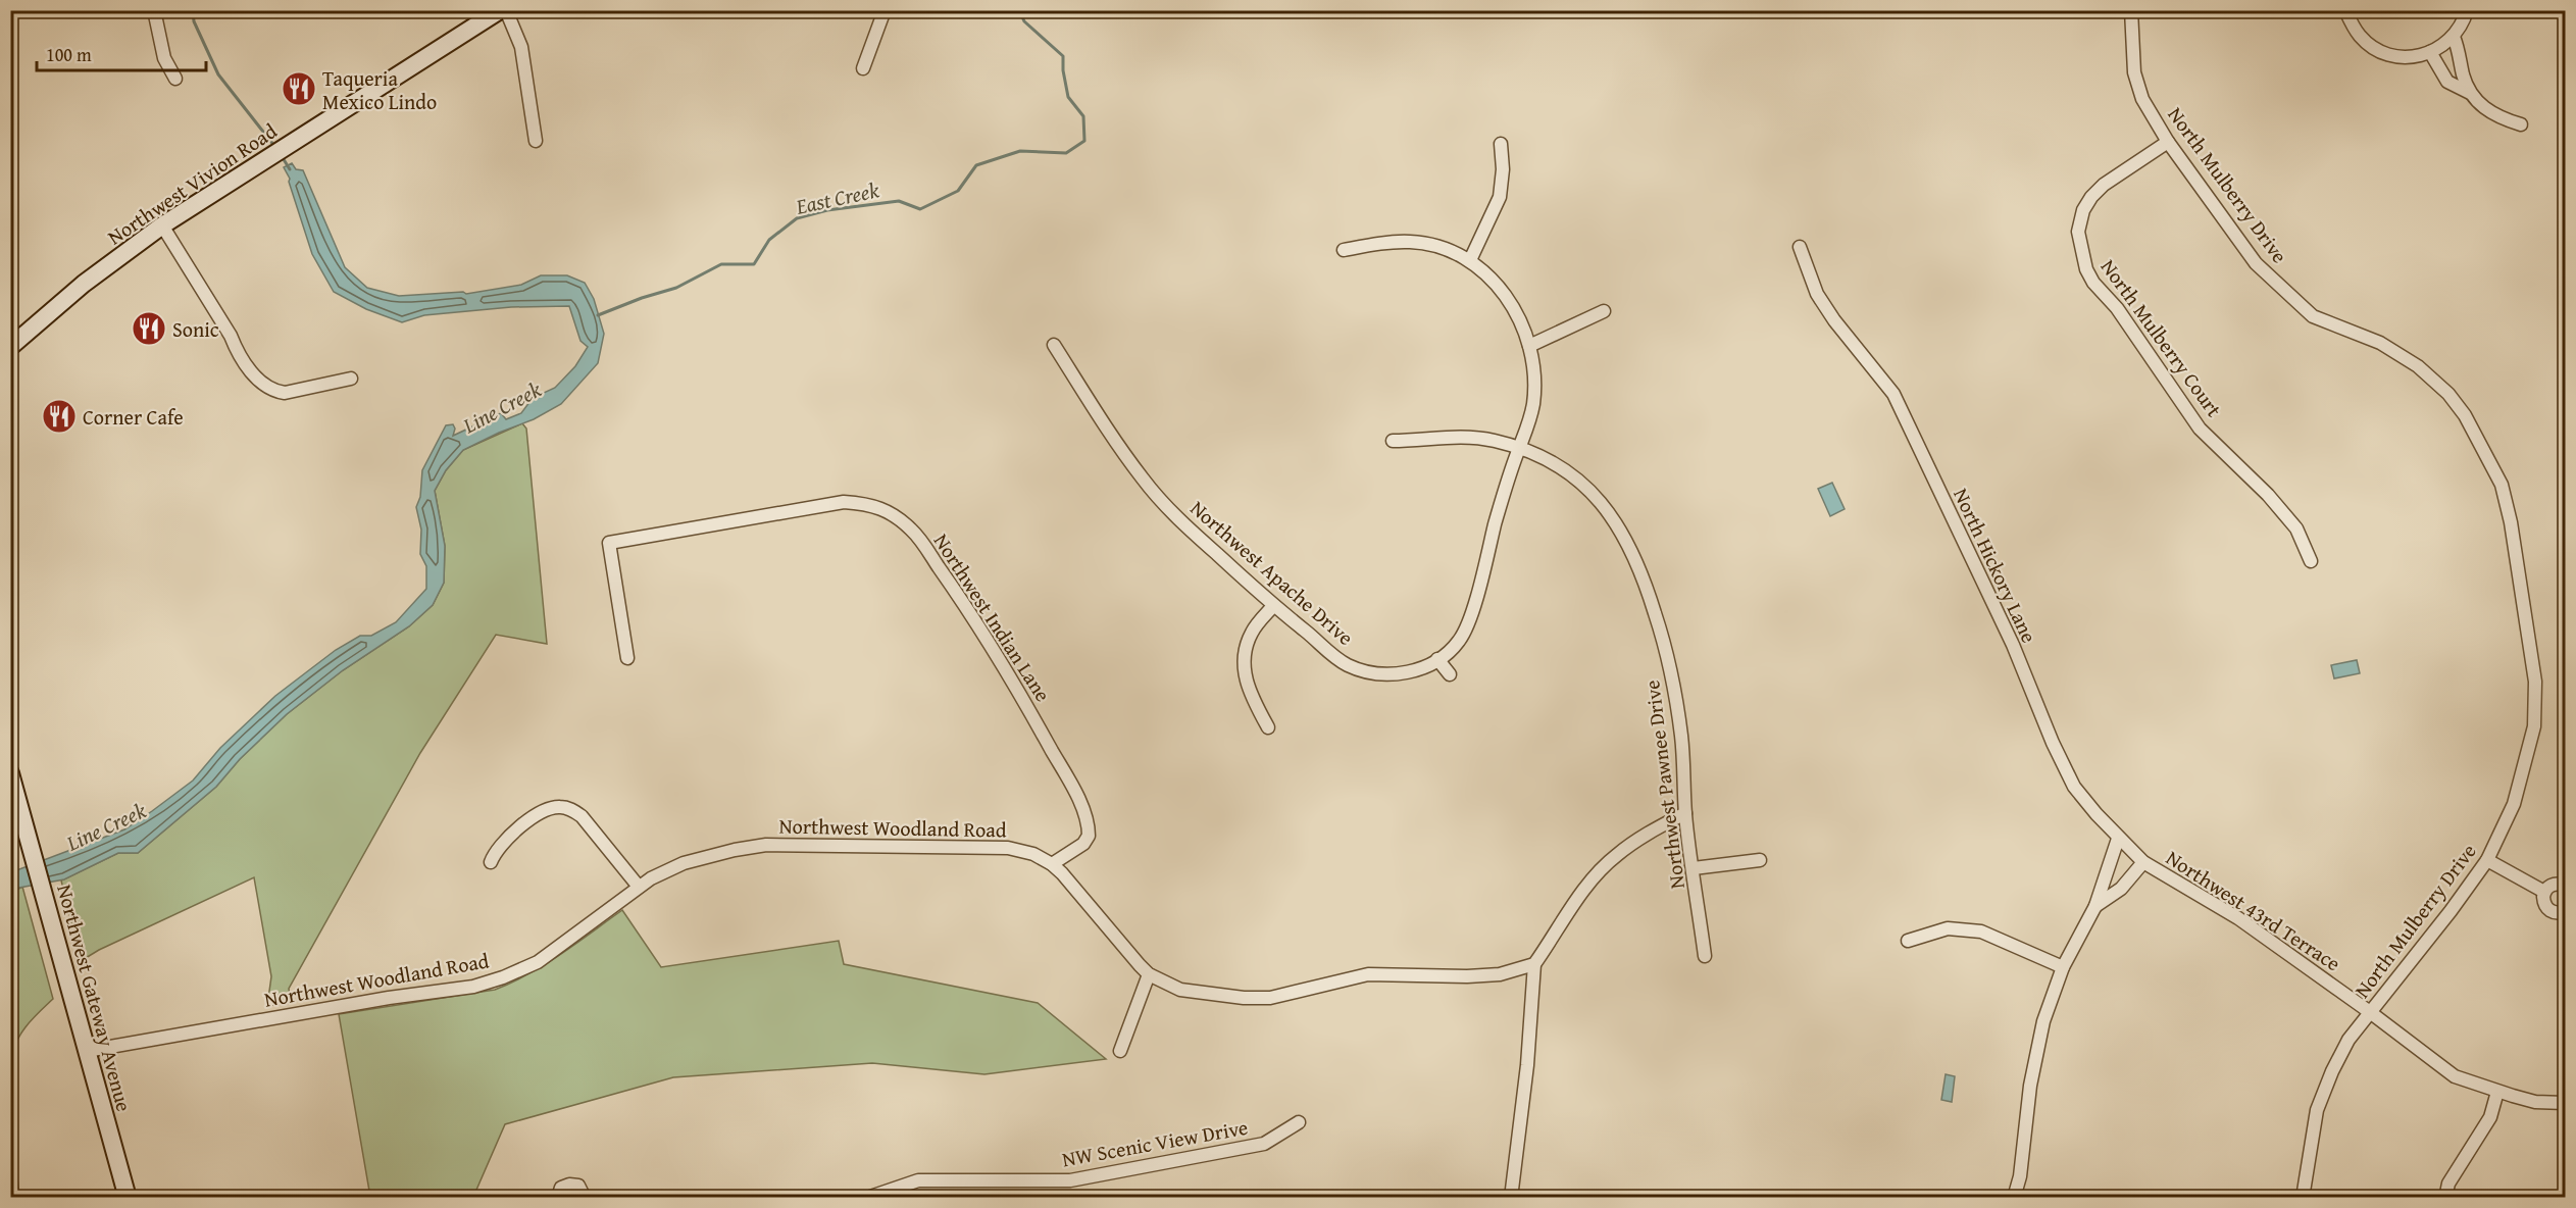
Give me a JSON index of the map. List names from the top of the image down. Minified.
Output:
{"streets":{"main road":["Northwest Vivion Road","Northwest Gateway Avenue"],"street":["North Mulberry Drive","North Mulberry Court","North Hickory Lane","Northwest Apache Drive","Northwest Indian Lane","Northwest Pawnee Drive","Northwest Woodland Road","Northwest 43rd Terrace","NW Scenic View Drive"]},"crossings":[["North Mulberry Drive","North Mulberry Court"],["North Mulberry Drive","Northwest 43rd Terrace"],["North Hickory Lane","Northwest 43rd Terrace"],["Northwest Apache Drive","Northwest Pawnee Drive"],["Northwest Indian Lane","Northwest Woodland Road"],["Northwest Woodland Road","Northwest Gateway Avenue"]],"water":["East Creek","Line Creek"],"places":{"restaurant":["Taqueria Mexico Lindo","Sonic","Corner Cafe"]},"scale_bar":"100 m"}
